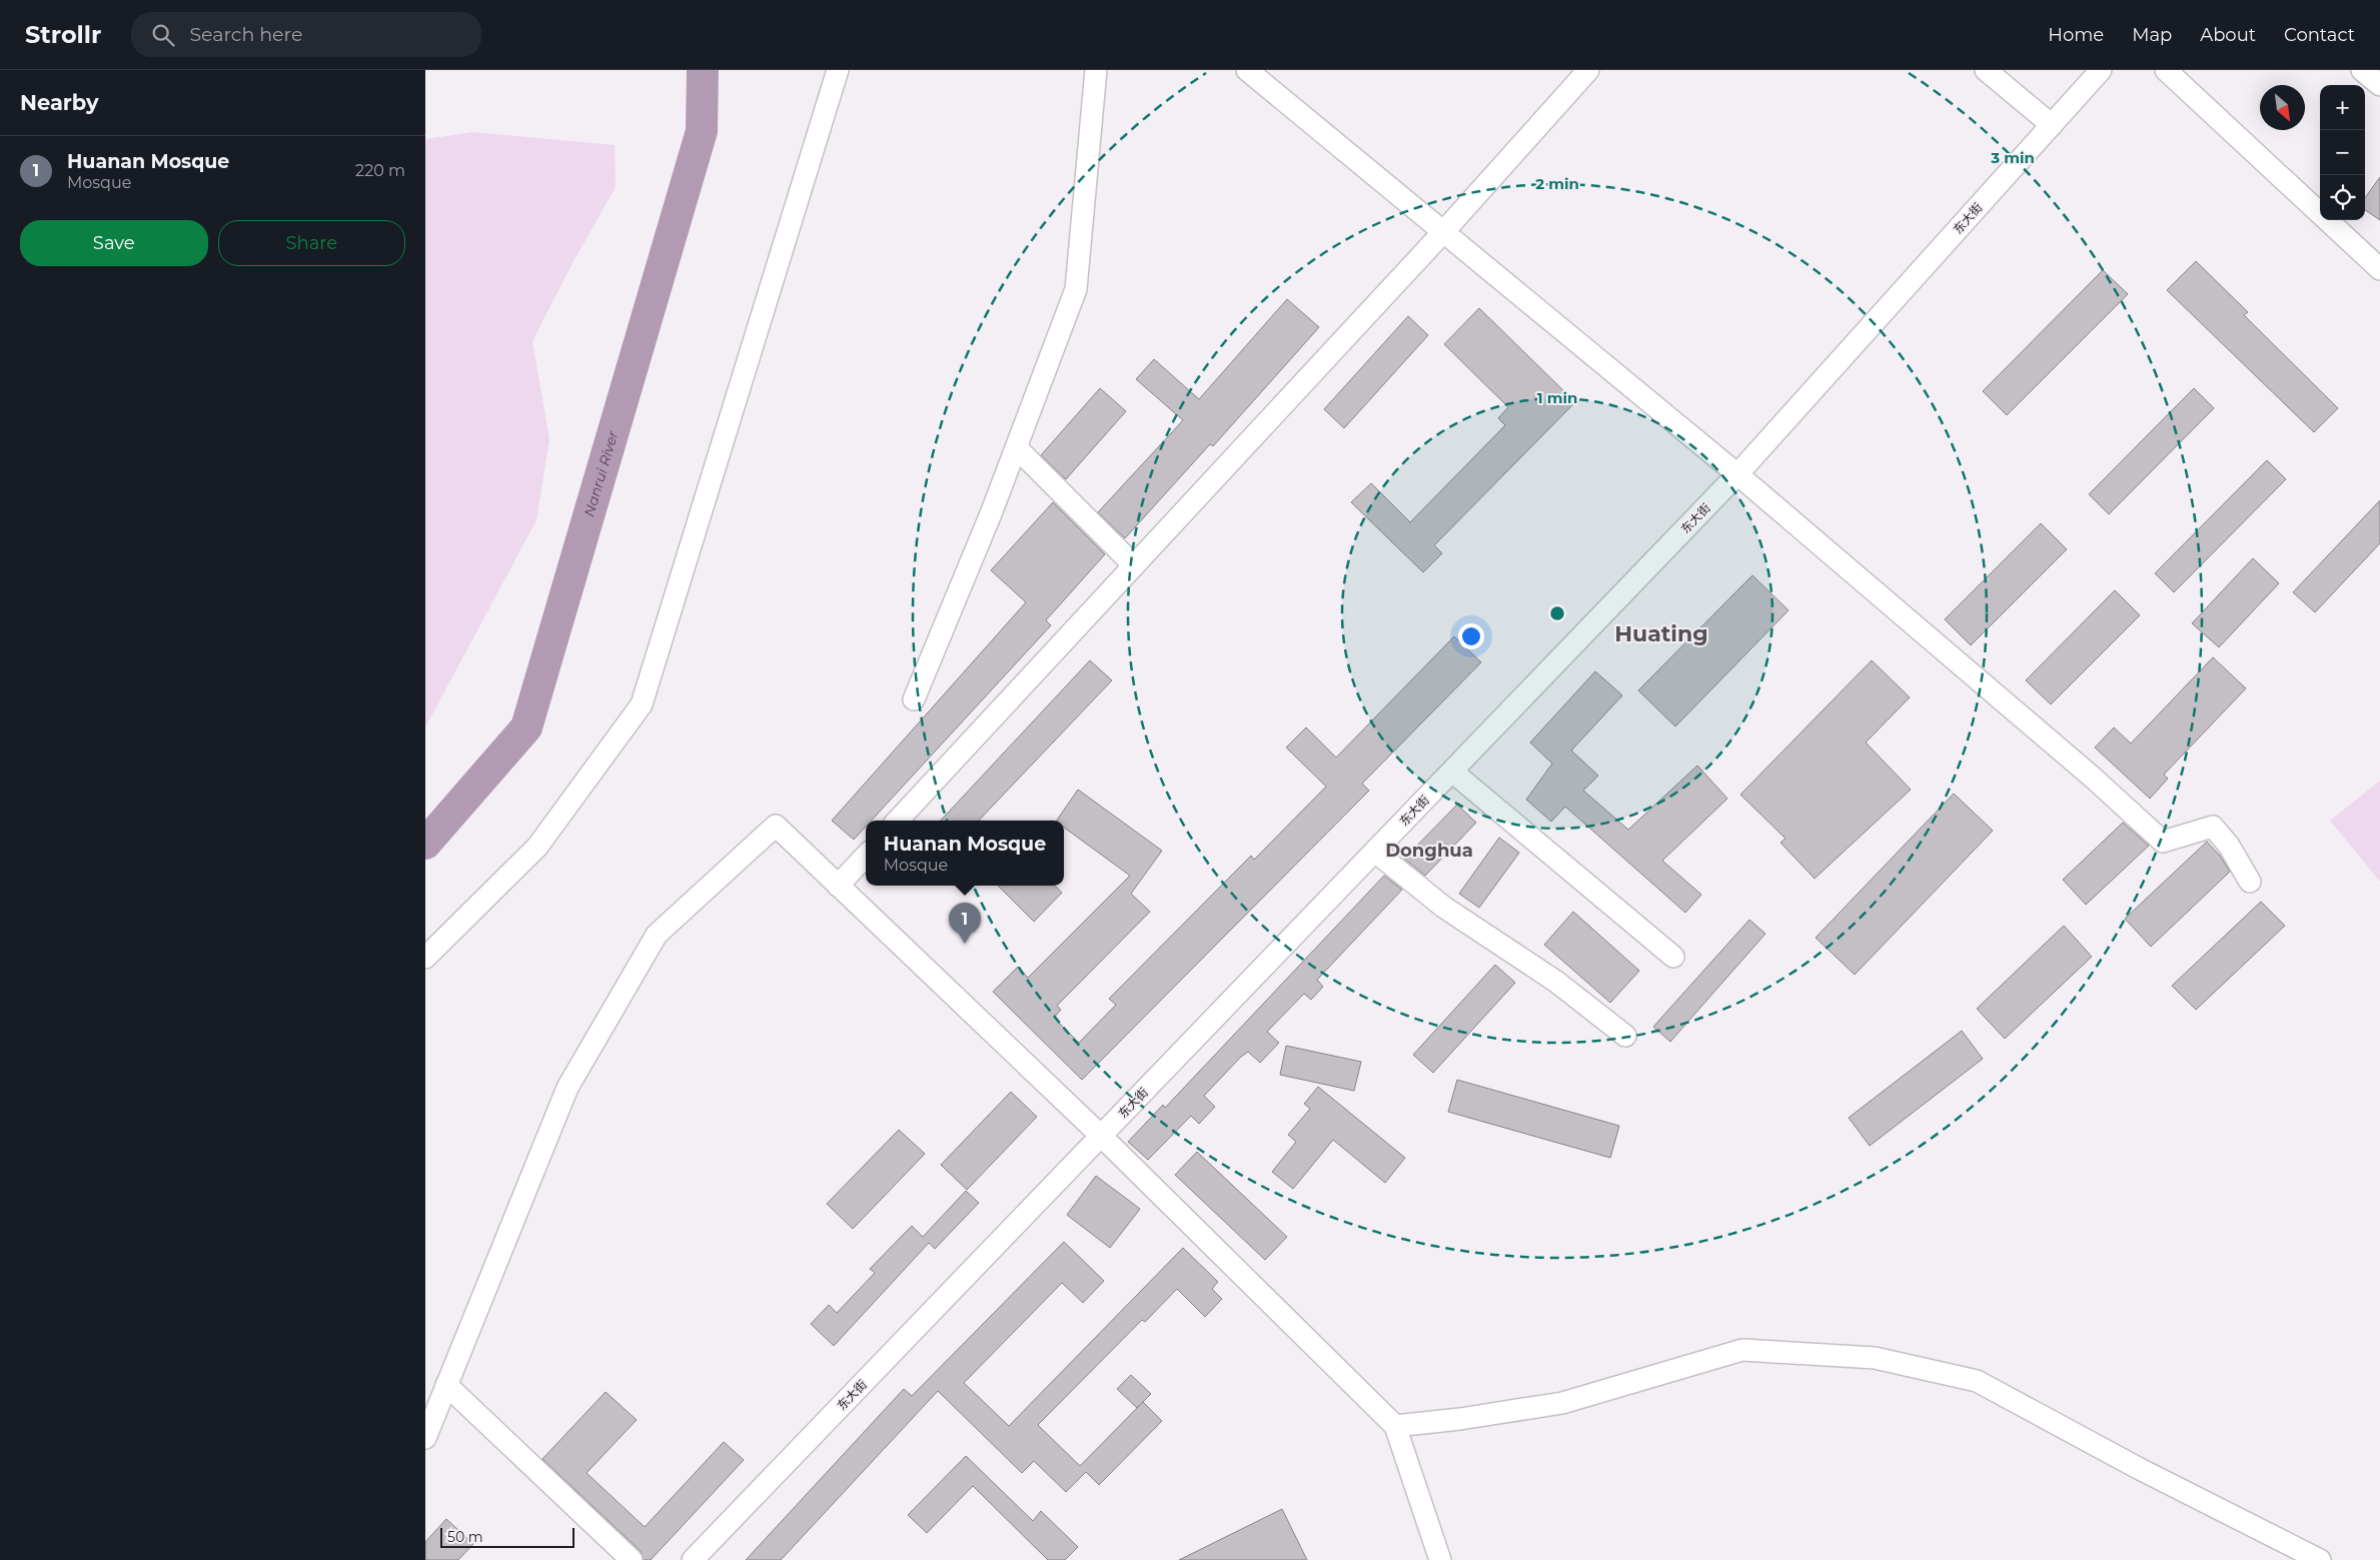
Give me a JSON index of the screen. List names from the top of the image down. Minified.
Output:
{"streets":{"street":["东大街"]},"districts":["Huating","Donghua"],"water":["Nanrui River"],"scale_bar":"50 m","north":"bottom right","page":{"header":"Strollr","search":"Search here","nav":["Home","Map","About","Contact"],"heading":"Nearby","map_buttons":["+","−"],"list":[{"mark":"1","name":"Huanan Mosque","note":"Mosque","value":"220 m"}],"buttons":["Save","Share"],"popup":["Huanan Mosque","Mosque"],"pins":"1","scale":"50 m"},"rings":["3 min","2 min","1 min"]}
